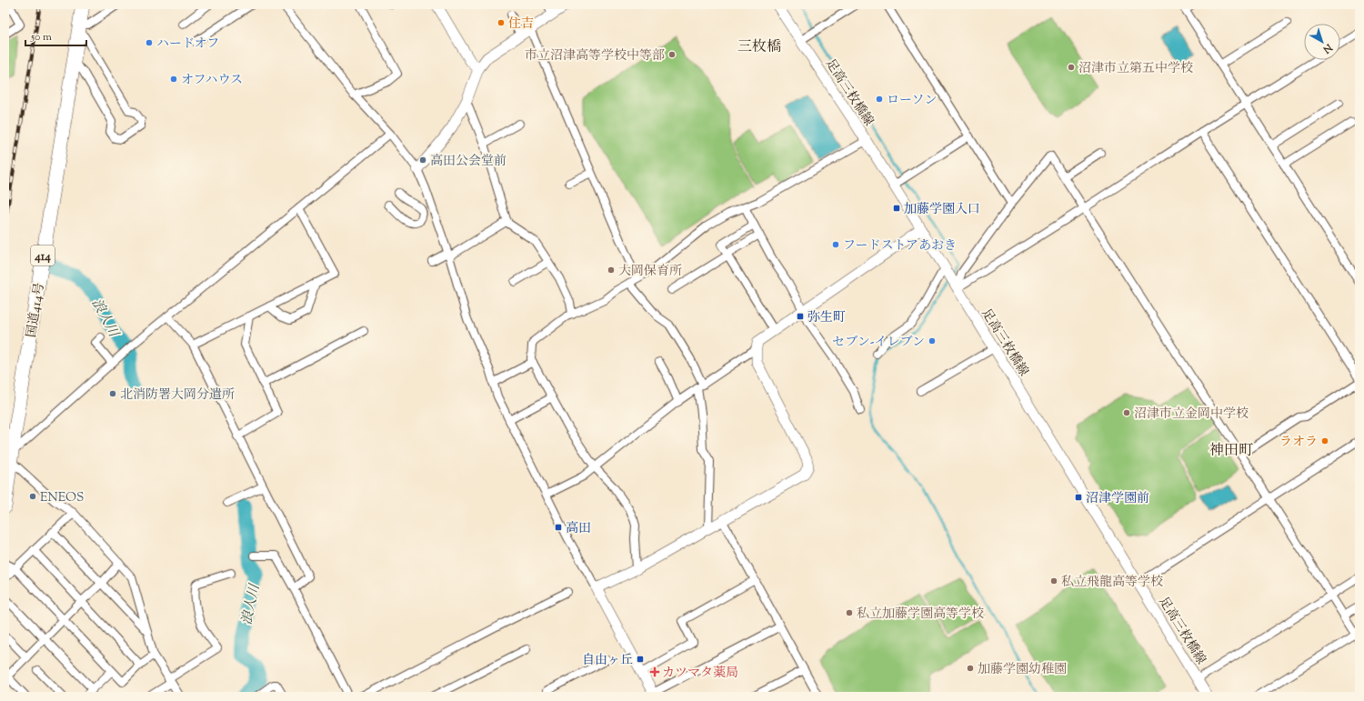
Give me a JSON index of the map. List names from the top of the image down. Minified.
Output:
{"streets":{"highway":["414","国道414号"],"street":["足高三枚橋線"]},"districts":["三枚橋","神田町"],"water":["浪人川"],"places":{"other":["住吉","ハードオフ","市立沼津高等学校中等部","沼津市立第五中学校","オフハウス","ローソン","高田公会堂前","フードストアあおき","大岡保育所","セブン-イレブン","北消防署大岡分遣所","沼津市立金岡中学校","ラオラ","ENEOS","私立飛龍高等学校","私立加藤学園高等学校","加藤学園幼稚園"],"transit":["加藤学園入口","弥生町","沼津学園前","高田","自由ヶ丘"],"health":["カツマタ薬局"]},"scale_bar":"50 m","north":"bottom right"}
